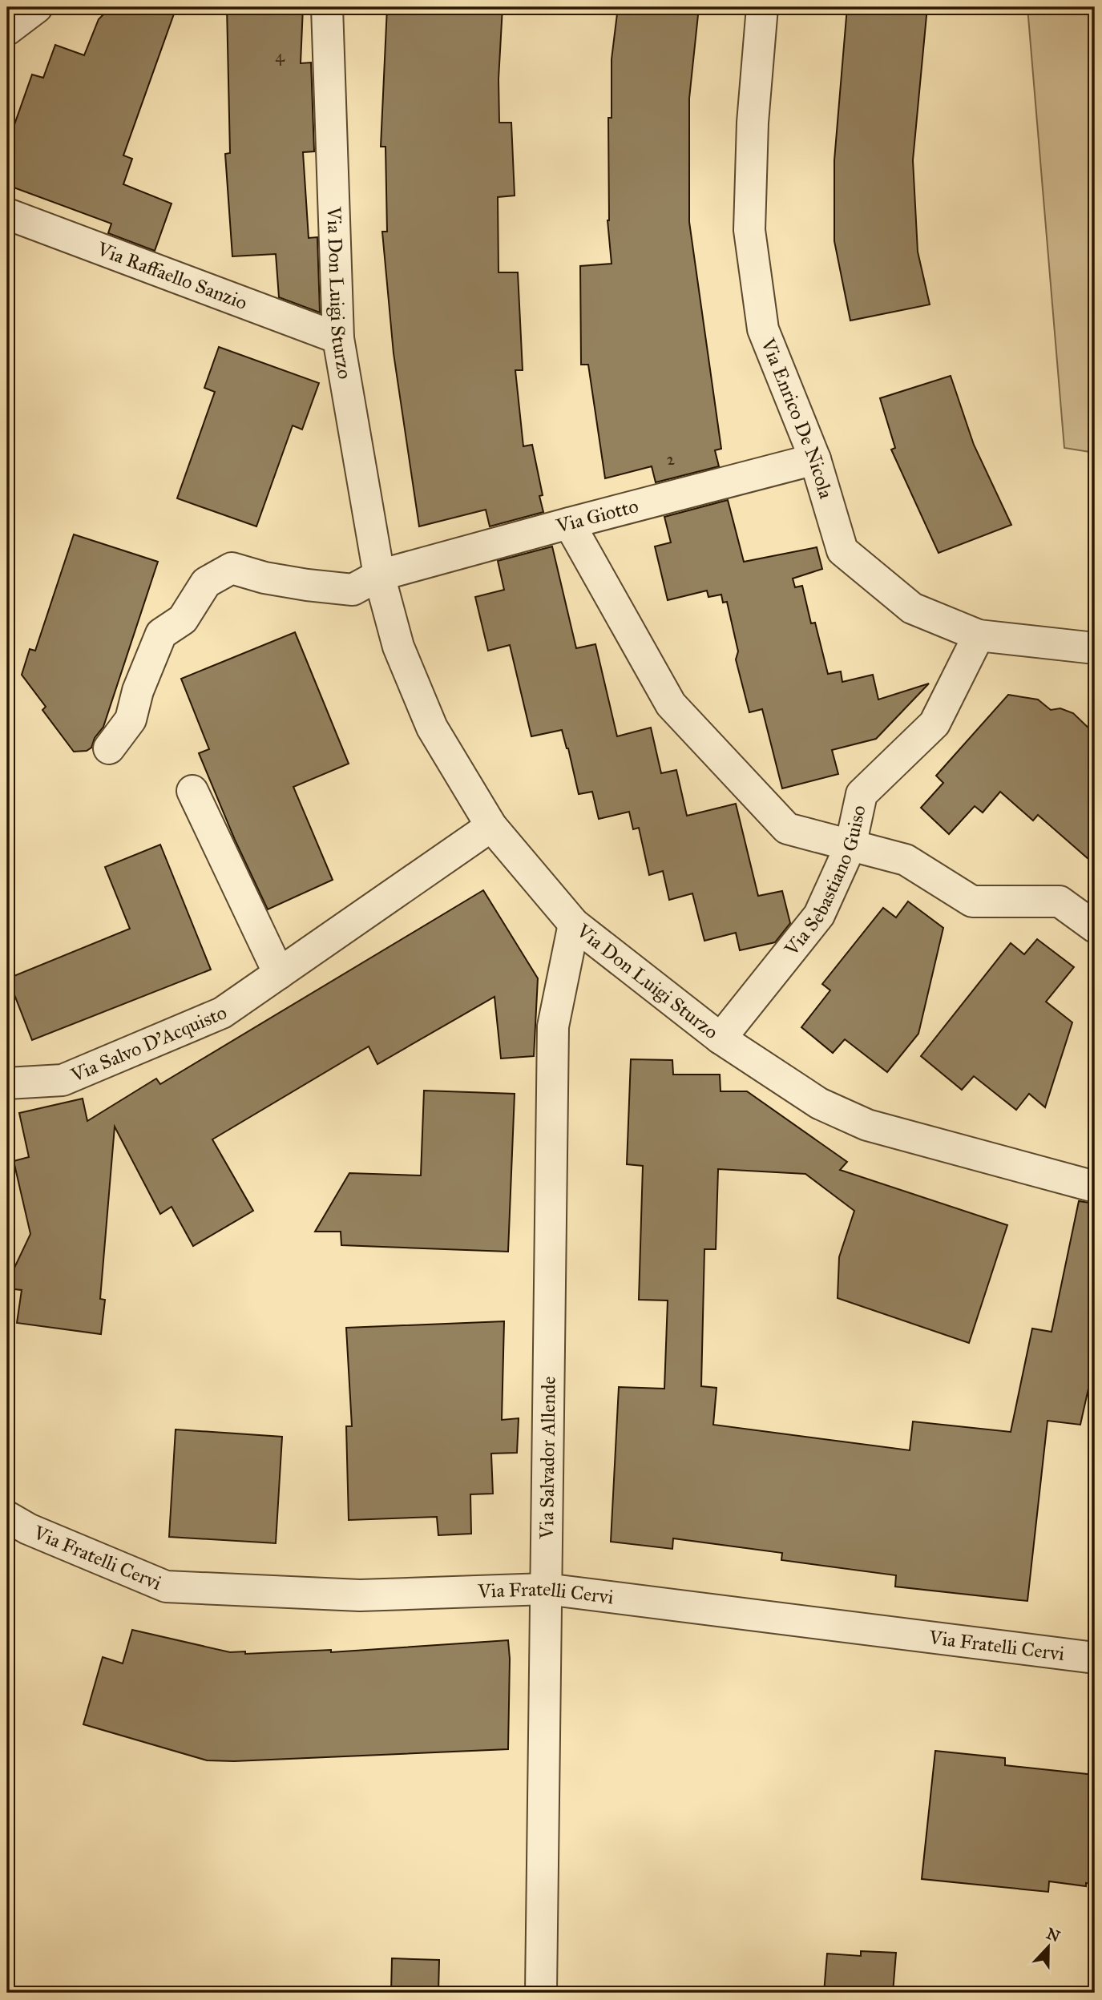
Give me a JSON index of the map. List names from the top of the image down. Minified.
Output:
{"streets":{"street":["Via Raffaello Sanzio","Via Don Luigi Sturzo","Via Enrico De Nicola","Via Giotto","Via Sebastiano Guiso","Via Salvo D'Acquisto","Via Salvador Allende","Via Fratelli Cervi"]},"crossings":[["Via Raffaello Sanzio","Via Don Luigi Sturzo"],["Via Don Luigi Sturzo","Via Giotto"],["Via Don Luigi Sturzo","Via Sebastiano Guiso"],["Via Don Luigi Sturzo","Via Salvo D'Acquisto"],["Via Don Luigi Sturzo","Via Salvador Allende"],["Via Enrico De Nicola","Via Giotto"],["Via Enrico De Nicola","Via Sebastiano Guiso"],["Via Salvador Allende","Via Fratelli Cervi"]],"house_numbers":["4","2"],"north":"top"}
